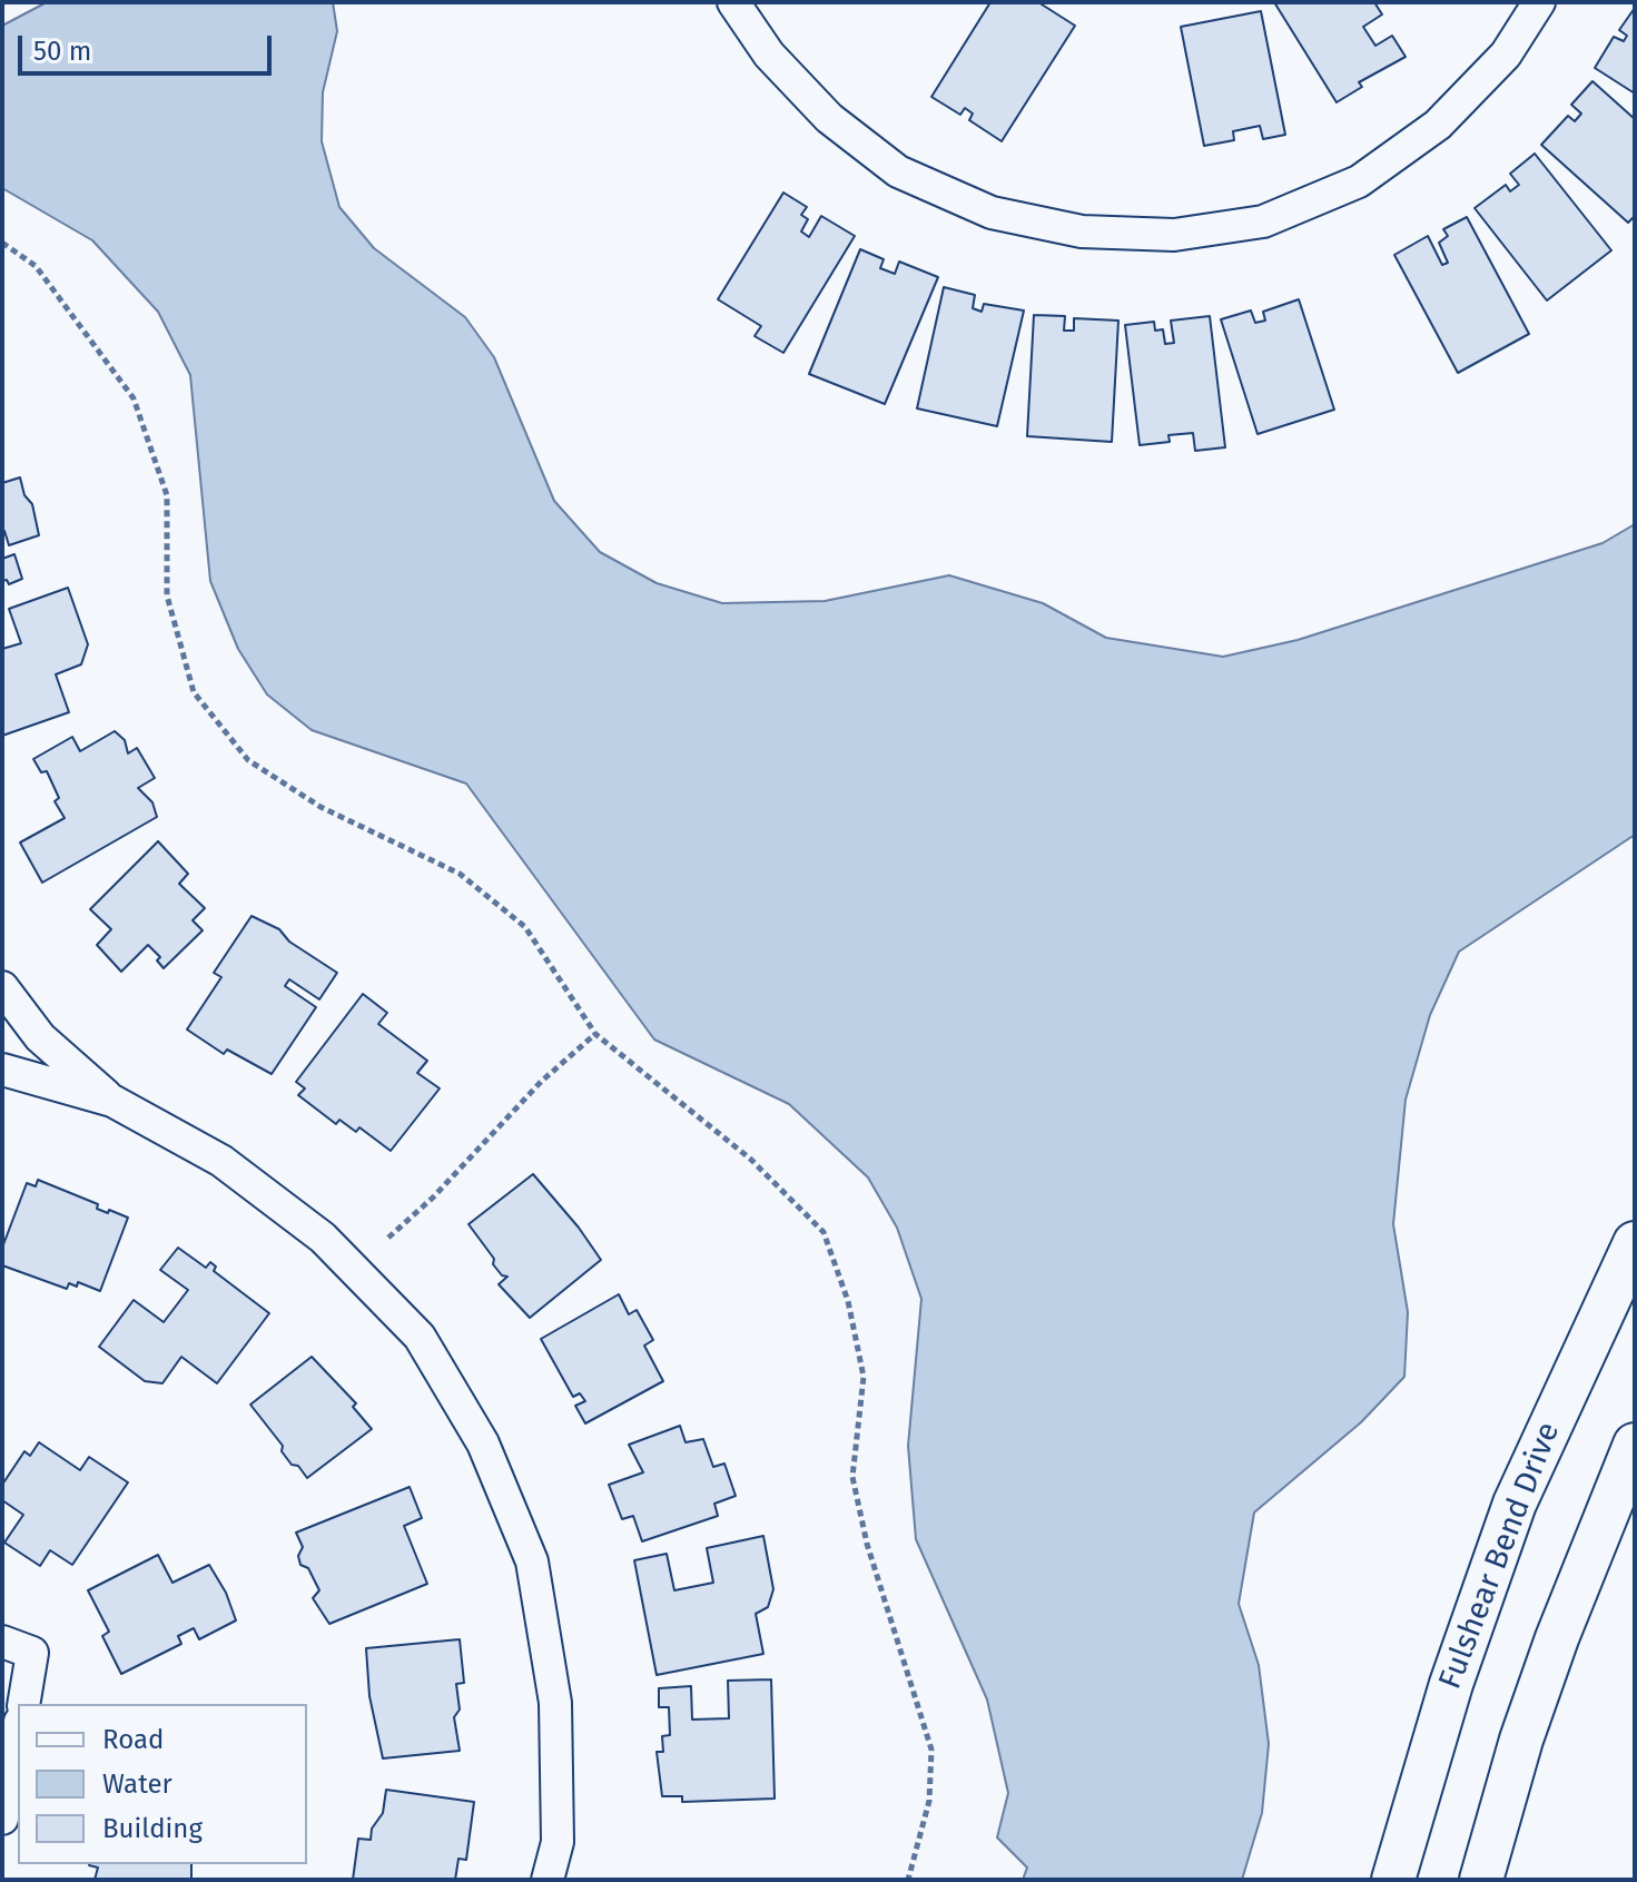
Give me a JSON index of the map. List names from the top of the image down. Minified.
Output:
{"streets":{"main road":["Fulshear Bend Drive"]},"legend":["Road","Water","Building"],"scale_bar":"50 m"}
